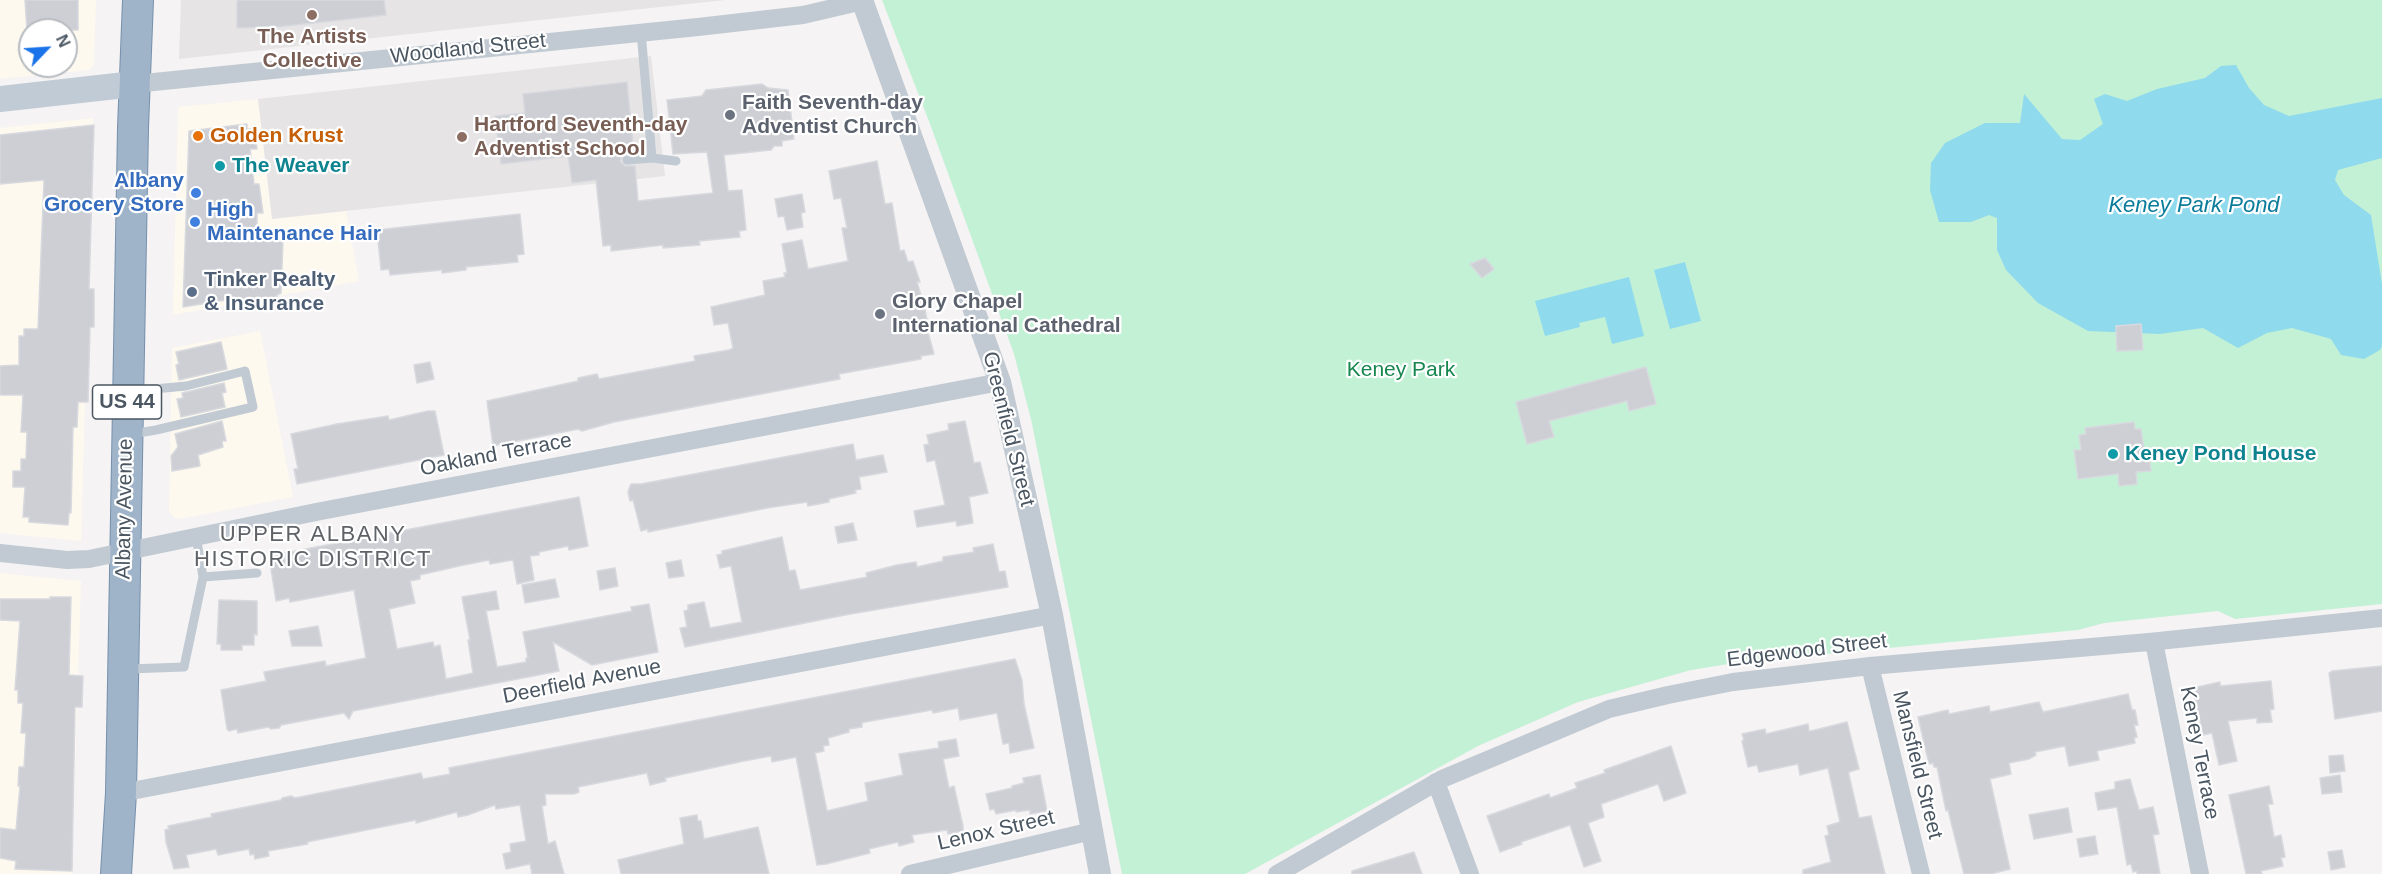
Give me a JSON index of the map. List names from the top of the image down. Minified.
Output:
{"streets":{"highway":["US 44","Albany Avenue"],"main road":["Woodland Street"],"street":["Greenfield Street","Oakland Terrace","Edgewood Street","Deerfield Avenue","Keney Terrace","Mansfield Street","Lenox Street"]},"crossings":[["Woodland Street","Greenfield Street"],["Woodland Street","Albany Avenue"],["Greenfield Street","Oakland Terrace"],["Greenfield Street","Deerfield Avenue"],["Greenfield Street","Lenox Street"],["Oakland Terrace","Albany Avenue"],["Albany Avenue","Deerfield Avenue"],["Edgewood Street","Keney Terrace"],["Edgewood Street","Mansfield Street"]],"districts":["UPPER ALBANY HISTORIC DISTRICT"],"water":["Keney Park Pond"],"parks":["Keney Park"],"places":["The Artists Collective","Faith Seventh-day Adventist Church","Golden Krust","Hartford Seventh-day Adventist School","The Weaver","Albany Grocery Store","High Maintenance Hair","Tinker Realty & Insurance","Glory Chapel International Cathedral","Keney Pond House"],"north":"top right"}
